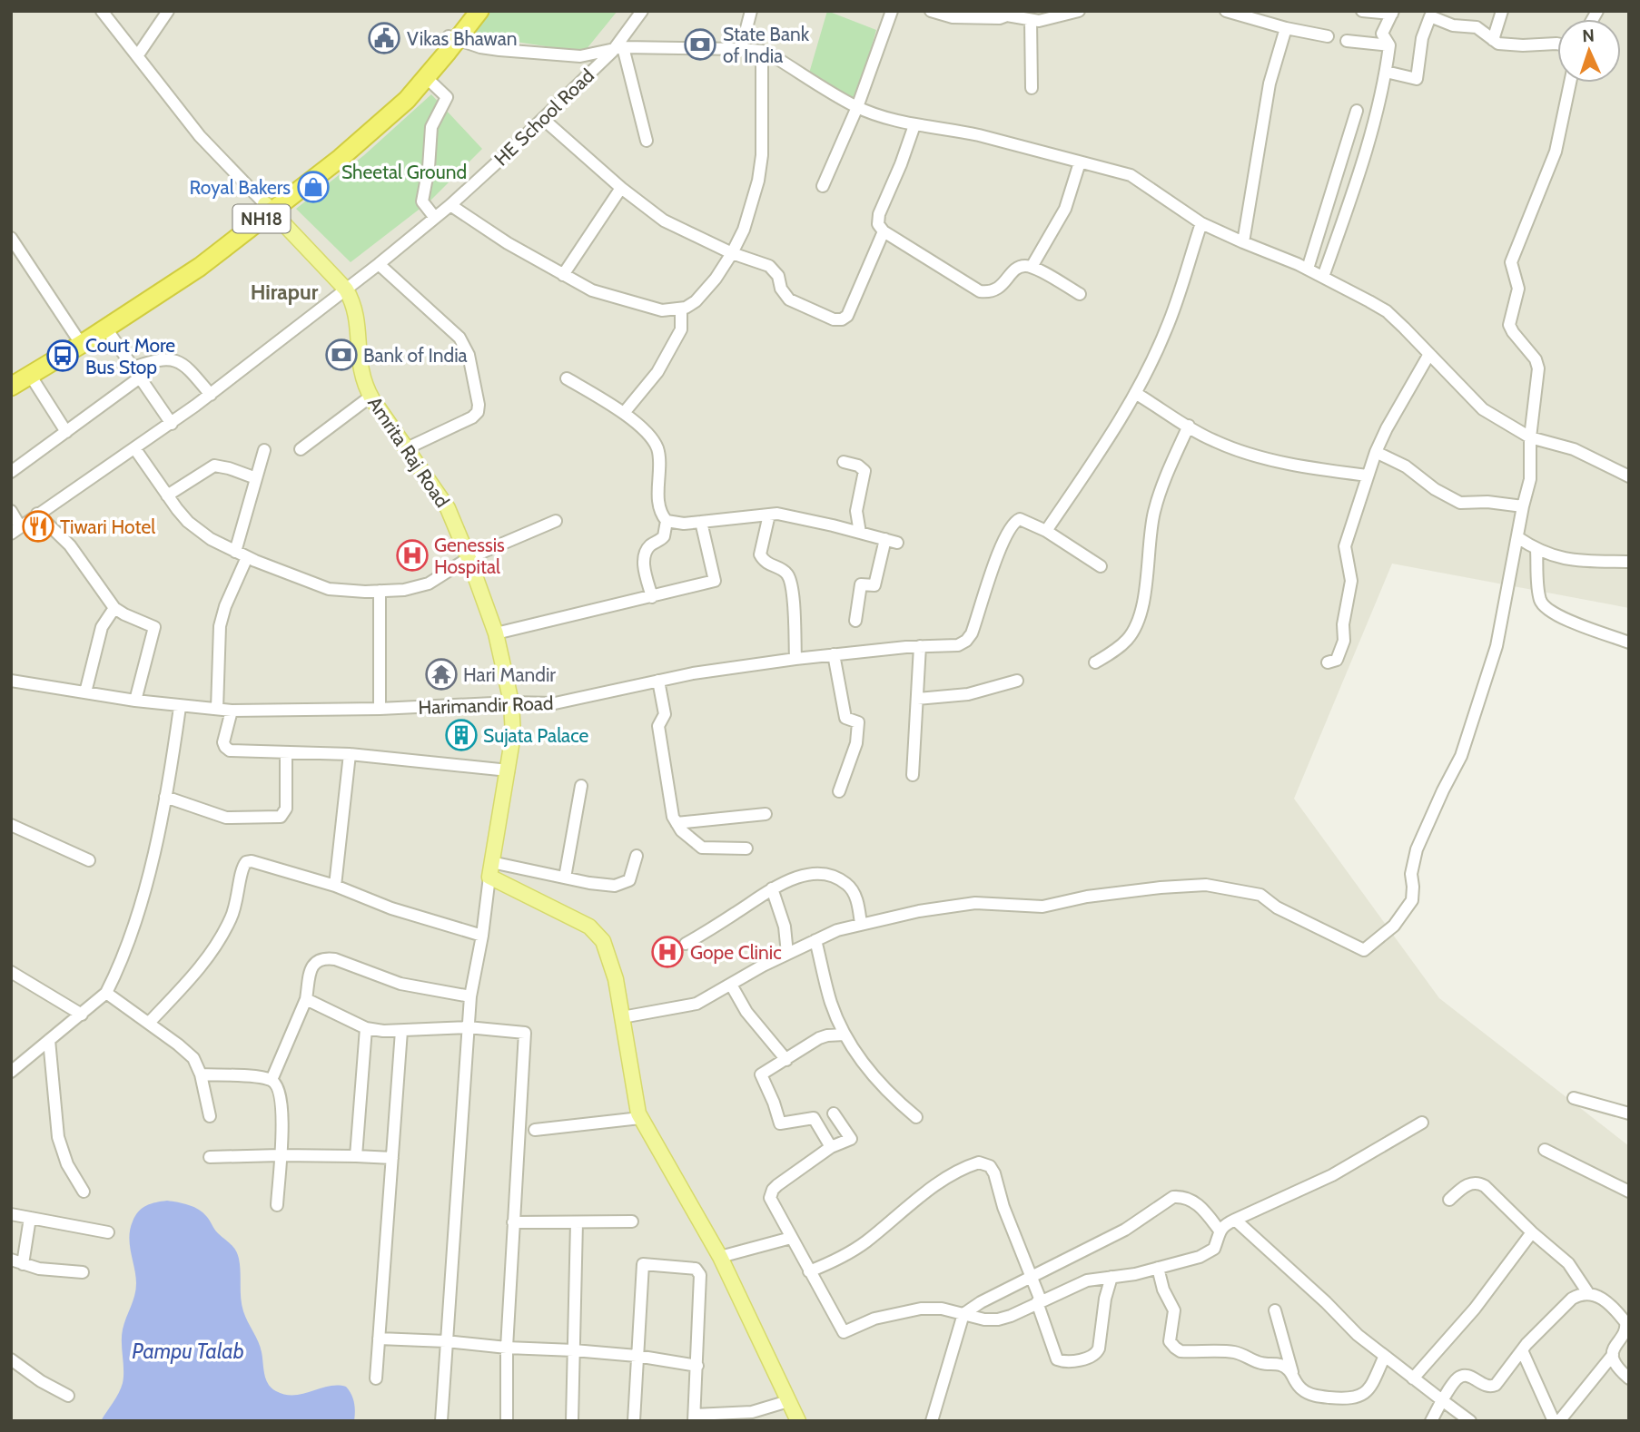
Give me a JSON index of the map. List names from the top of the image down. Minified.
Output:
{"streets":{"highway":["NH18"],"main road":["Amrita Raj Road"],"street":["HE School Road","Harimandir Road"]},"crossings":[["HE School Road","Amrita Raj Road"],["NH18","Amrita Raj Road"],["Amrita Raj Road","Harimandir Road"]],"districts":["Hirapur"],"water":["Pampu Talab"],"parks":["Sheetal Ground"],"places":{"public building":["Vikas Bhawan"],"bank":["State Bank of India","Bank of India"],"shop":["Royal Bakers"],"bus stop":["Court More Bus Stop"],"restaurant":["Tiwari Hotel"],"hospital":["Genessis Hospital","Gope Clinic"],"temple":["Hari Mandir"],"building":["Sujata Palace"]},"north":"top"}
